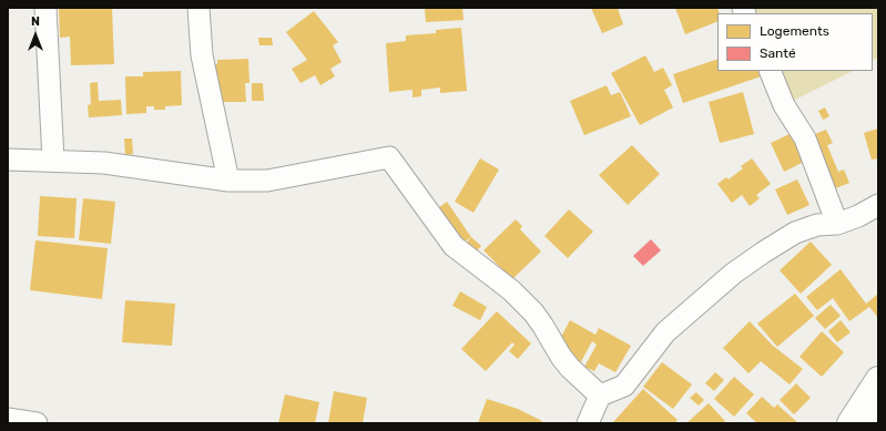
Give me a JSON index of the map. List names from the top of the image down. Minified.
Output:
{"legend":["Logements","Santé"],"north":"top"}
